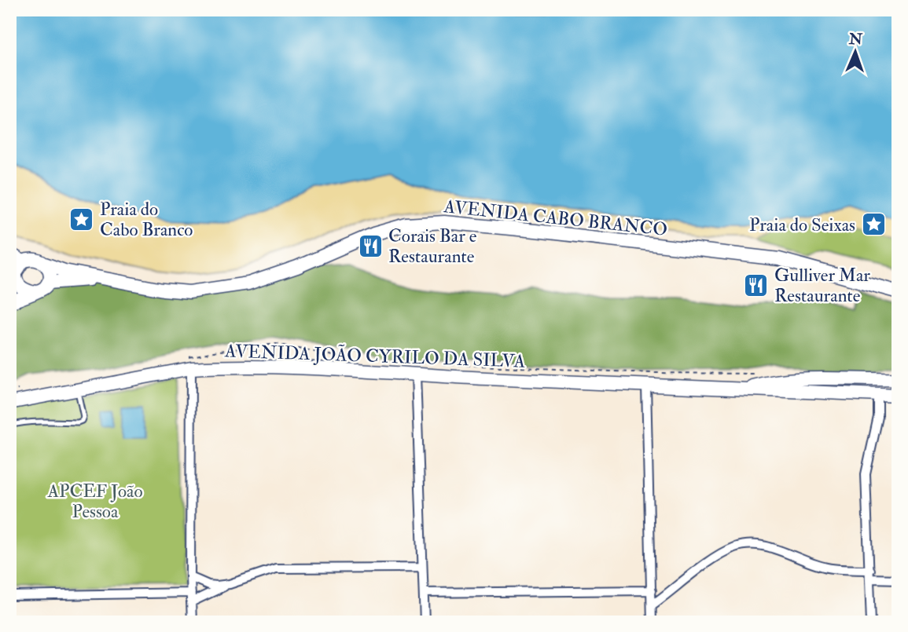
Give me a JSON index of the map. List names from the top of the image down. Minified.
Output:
{"streets":{"street":["AVENIDA CABO BRANCO","AVENIDA JOÃO CYRILO DA SILVA"]},"parks":["APCEF João Pessoa"],"places":{"place":["Praia do Cabo Branco","Praia do Seixas"],"restaurant":["Corais Bar e Restaurante","Gulliver Mar Restaurante"]},"north":"top"}
